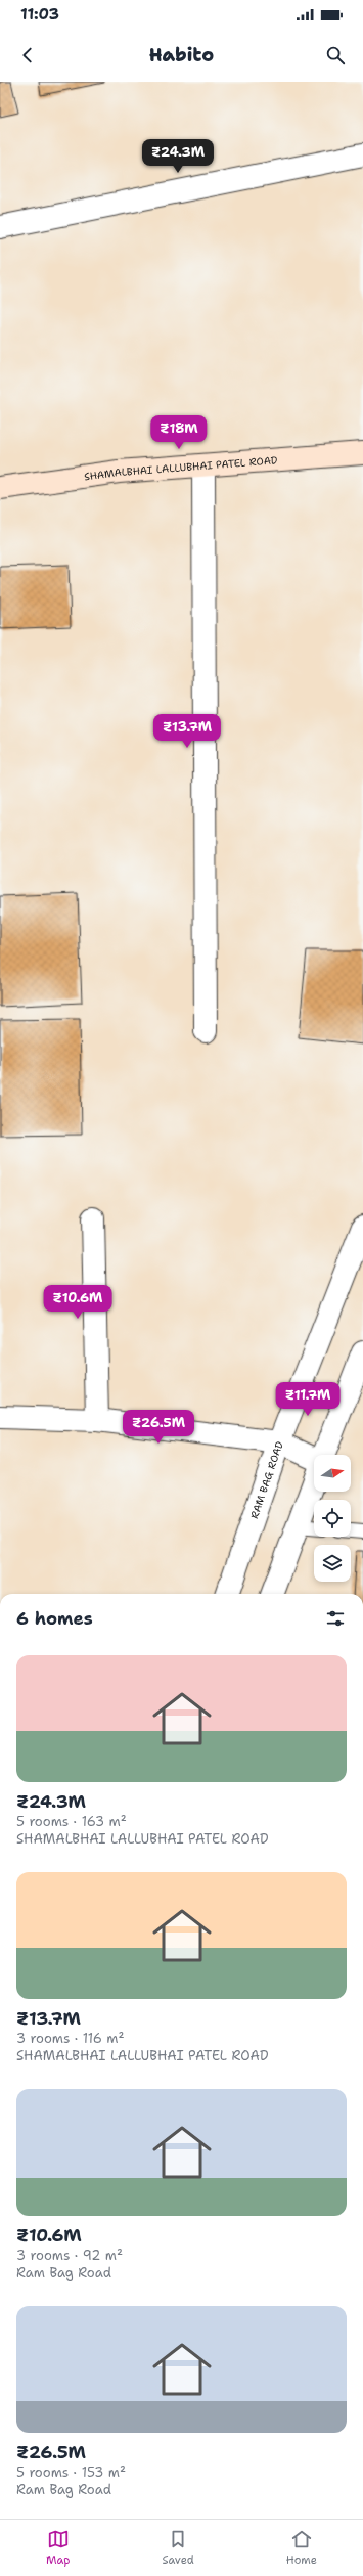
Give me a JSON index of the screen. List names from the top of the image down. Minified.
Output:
{"streets":{"main road":["SHAMALBHAI LALLUBHAI PATEL ROAD"],"street":["RAM BAG ROAD"]},"north":"right","page":{"status":"11:03","header":"Habito","price":["₹24.3M","₹18M","₹13.7M","₹10.6M","₹11.7M","₹26.5M"],"heading":"6 homes","list":[{"name":"₹24.3M","note":"5 rooms · 163 m² · SHAMALBHAI LALLUBHAI PATEL ROAD"},{"name":"₹13.7M","note":"3 rooms · 116 m² · SHAMALBHAI LALLUBHAI PATEL ROAD"},{"name":"₹10.6M","note":"3 rooms · 92 m² · Ram Bag Road"},{"name":"₹26.5M","note":"5 rooms · 153 m² · Ram Bag Road"}],"tabs":["Map","Saved","Home"]}}
